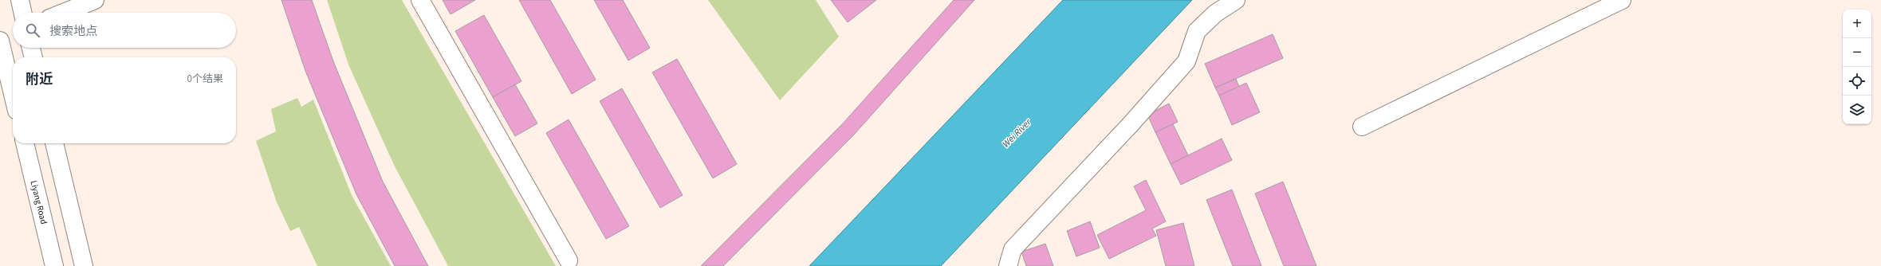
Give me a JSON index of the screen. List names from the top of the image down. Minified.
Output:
{"streets":{"street":["Liyang Road"]},"water":["Wei River"],"page":{"map_buttons":["+","−"],"search":"搜索地点","heading":["附近","0个结果"]}}
